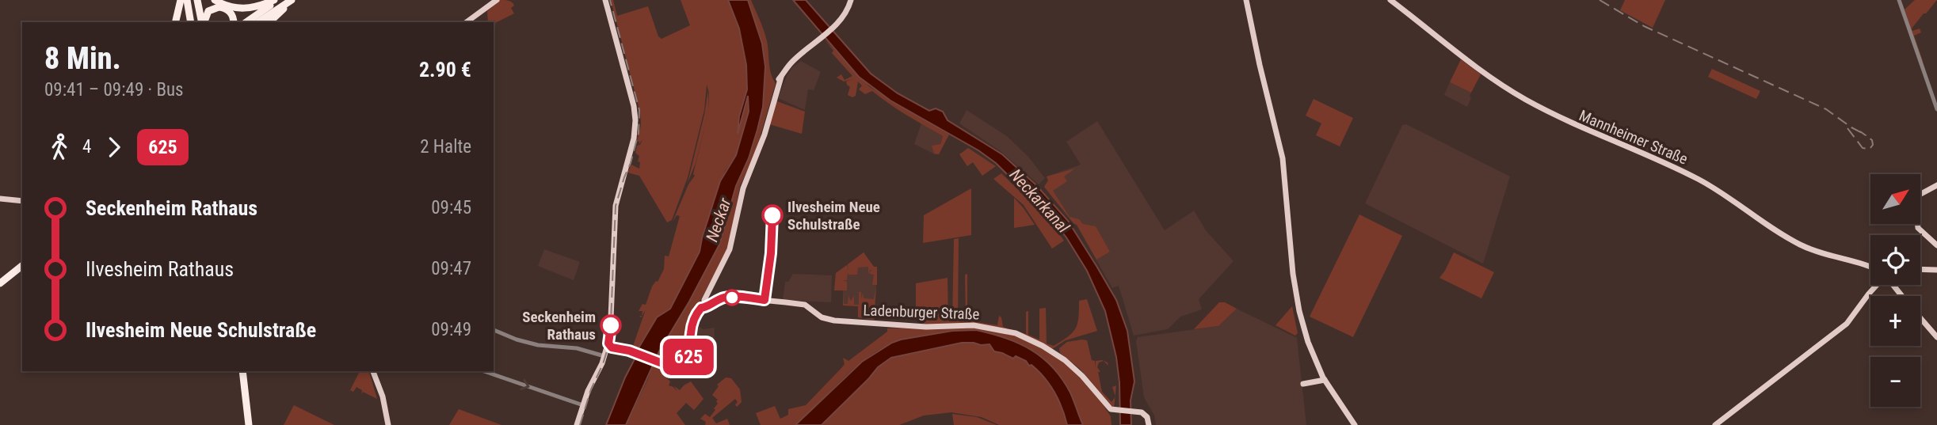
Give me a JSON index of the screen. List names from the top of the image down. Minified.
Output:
{"streets":{"main road":["Mannheimer Straße","Ladenburger Straße"]},"water":["Neckarkanal","Neckar"],"places":["Ilvesheim Neue Schulstraße","Seckenheim Rathaus"],"lines":["bus line 625"],"north":"top right","page":{"on_map":"625","heading":["8 Min.","09:41 – 09:49 · Bus","2.90 €"],"legs":["4","625","2 Halte"],"map_buttons":["+","−"],"list":[{"name":"Seckenheim Rathaus","value":"09:45"},{"name":"Ilvesheim Rathaus","value":"09:47"},{"name":"Ilvesheim Neue Schulstraße","value":"09:49"}]}}
